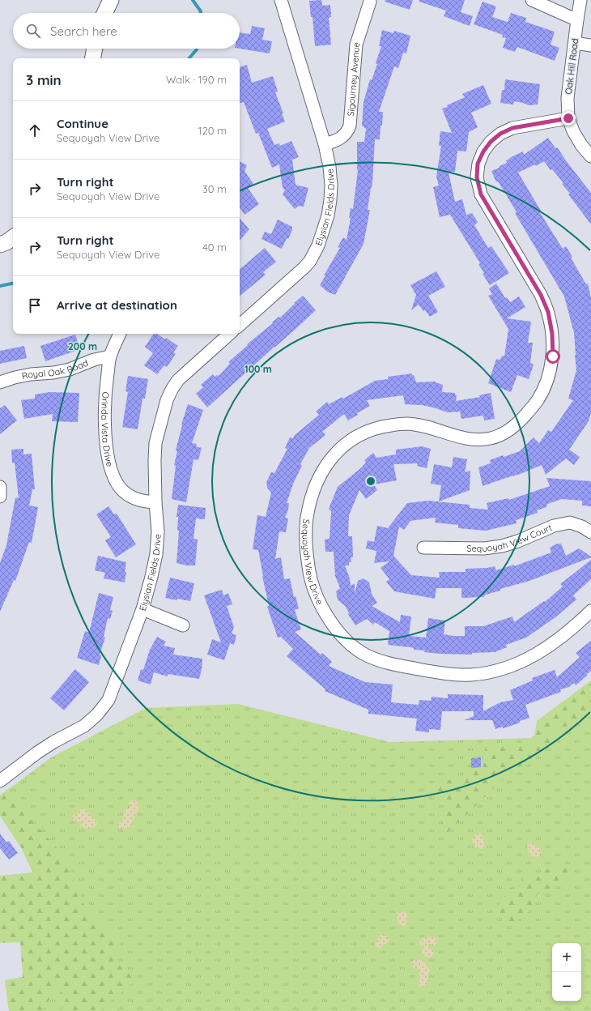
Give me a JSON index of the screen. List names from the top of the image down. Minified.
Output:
{"streets":{"street":["Oak Hill Road","Sigourney Avenue","Elysian Fields Drive","Royal Oak Road","Orinda Vista Drive","Sequoyah View Court","Sequoyah View Drive"]},"crossings":[["Oak Hill Road","Sequoyah View Drive"],["Sigourney Avenue","Elysian Fields Drive"],["Elysian Fields Drive","Orinda Vista Drive"],["Royal Oak Road","Orinda Vista Drive"]],"page":{"search":"Search here","heading":["3 min","Walk · 190 m"],"list":[["Continue","Sequoyah View Drive","120 m"],["Turn right","Sequoyah View Drive","30 m"],["Turn right","Sequoyah View Drive","40 m"],"Arrive at destination"],"map_buttons":["+","−"]},"rings":["200 m","100 m"]}
